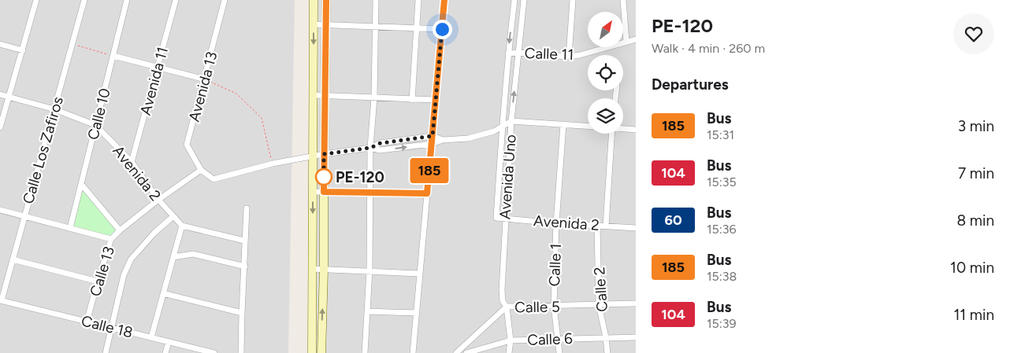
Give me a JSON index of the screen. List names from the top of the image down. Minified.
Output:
{"streets":{"street":["Calle 11","Avenida 11","Avenida 13","Calle 10","Calle Los Zafiros","Avenida 2","Avenida Uno","Calle 1","Calle 13","Calle 2","Calle 5","Calle 18","Calle 6"]},"crossings":[["Calle 11","Avenida Uno"],["Avenida 11","Avenida 2"],["Avenida 13","Calle 13"],["Calle 10","Avenida 2"],["Calle Los Zafiros","Avenida 2"],["Calle Los Zafiros","Calle 18"],["Avenida 2","Avenida Uno"],["Avenida 2","Calle 1"],["Avenida 2","Calle 13"],["Avenida 2","Calle 2"],["Avenida Uno","Calle 5"],["Avenida Uno","Calle 6"],["Calle 1","Calle 5"],["Calle 1","Calle 6"],["Calle 13","Calle 18"],["Calle 2","Calle 5"],["Calle 2","Calle 6"]],"places":["PE-120"],"lines":["bus line 185"],"north":"top right","page":{"on_map":"185","heading":[["PE-120","Walk · 4 min · 260 m"],"Departures"],"list":[{"mark":"185","name":"Bus","note":"15:31","value":"3 min"},{"mark":"104","name":"Bus","note":"15:35","value":"7 min"},{"mark":"60","name":"Bus","note":"15:36","value":"8 min"},{"mark":"185","name":"Bus","note":"15:38","value":"10 min"},{"mark":"104","name":"Bus","note":"15:39","value":"11 min"}]}}
